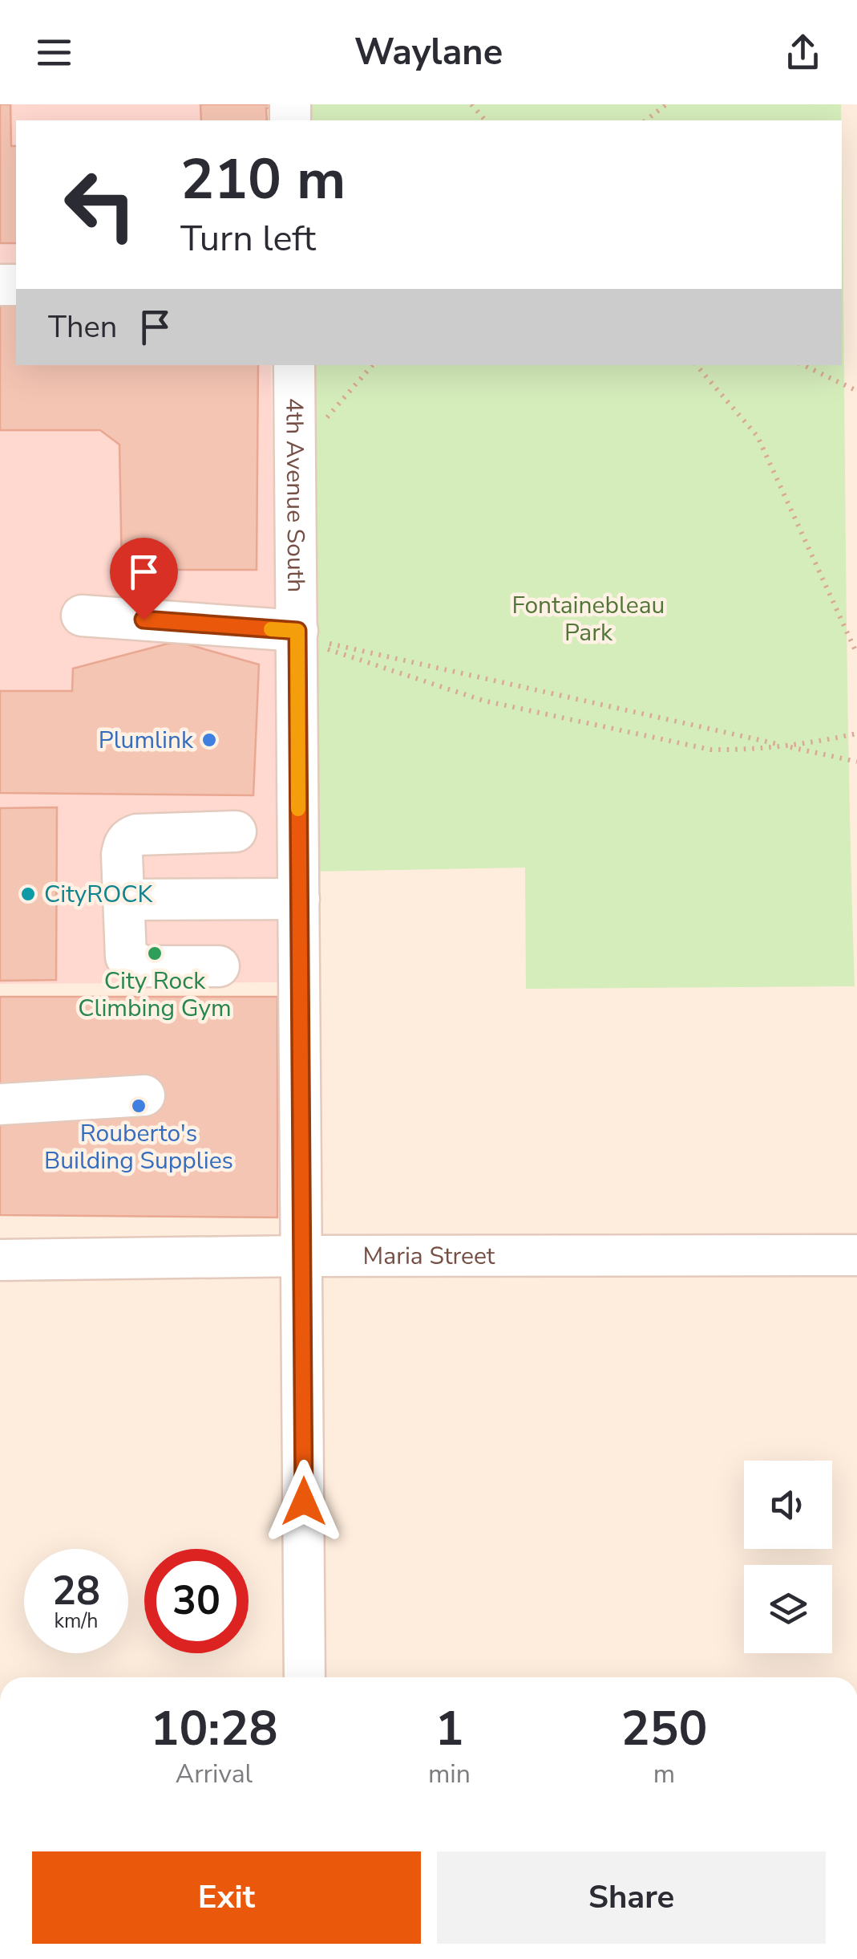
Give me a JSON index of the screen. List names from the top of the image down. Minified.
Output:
{"streets":{"street":["4th Avenue South","Maria Street"]},"crossings":[["4th Avenue South","Maria Street"]],"parks":["Fontainebleau Park"],"places":["Plumlink","CityROCK","City Rock Climbing Gym","Rouberto's Building Supplies"],"page":{"header":"Waylane","turn":["210 m","Turn left"],"then":"Then","speed":"28 km/h","limit":"30","eta":["10:28","Arrival","1","min","250","m"],"buttons":["Exit","Share"]}}
